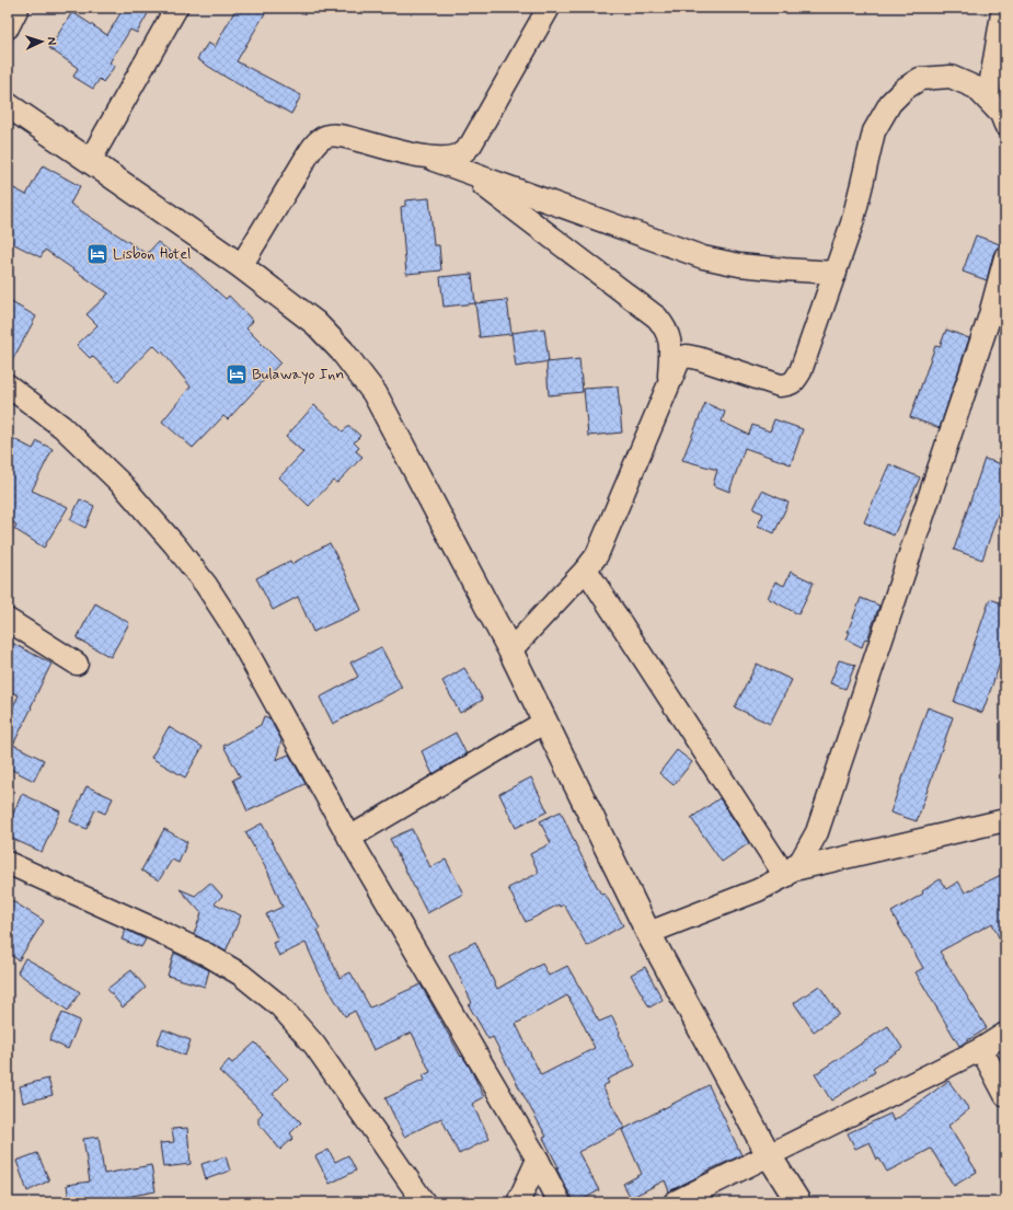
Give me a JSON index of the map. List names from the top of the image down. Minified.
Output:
{"places":{"hotel":["Lisbon Hotel","Bulawayo Inn"]},"north":"right"}
